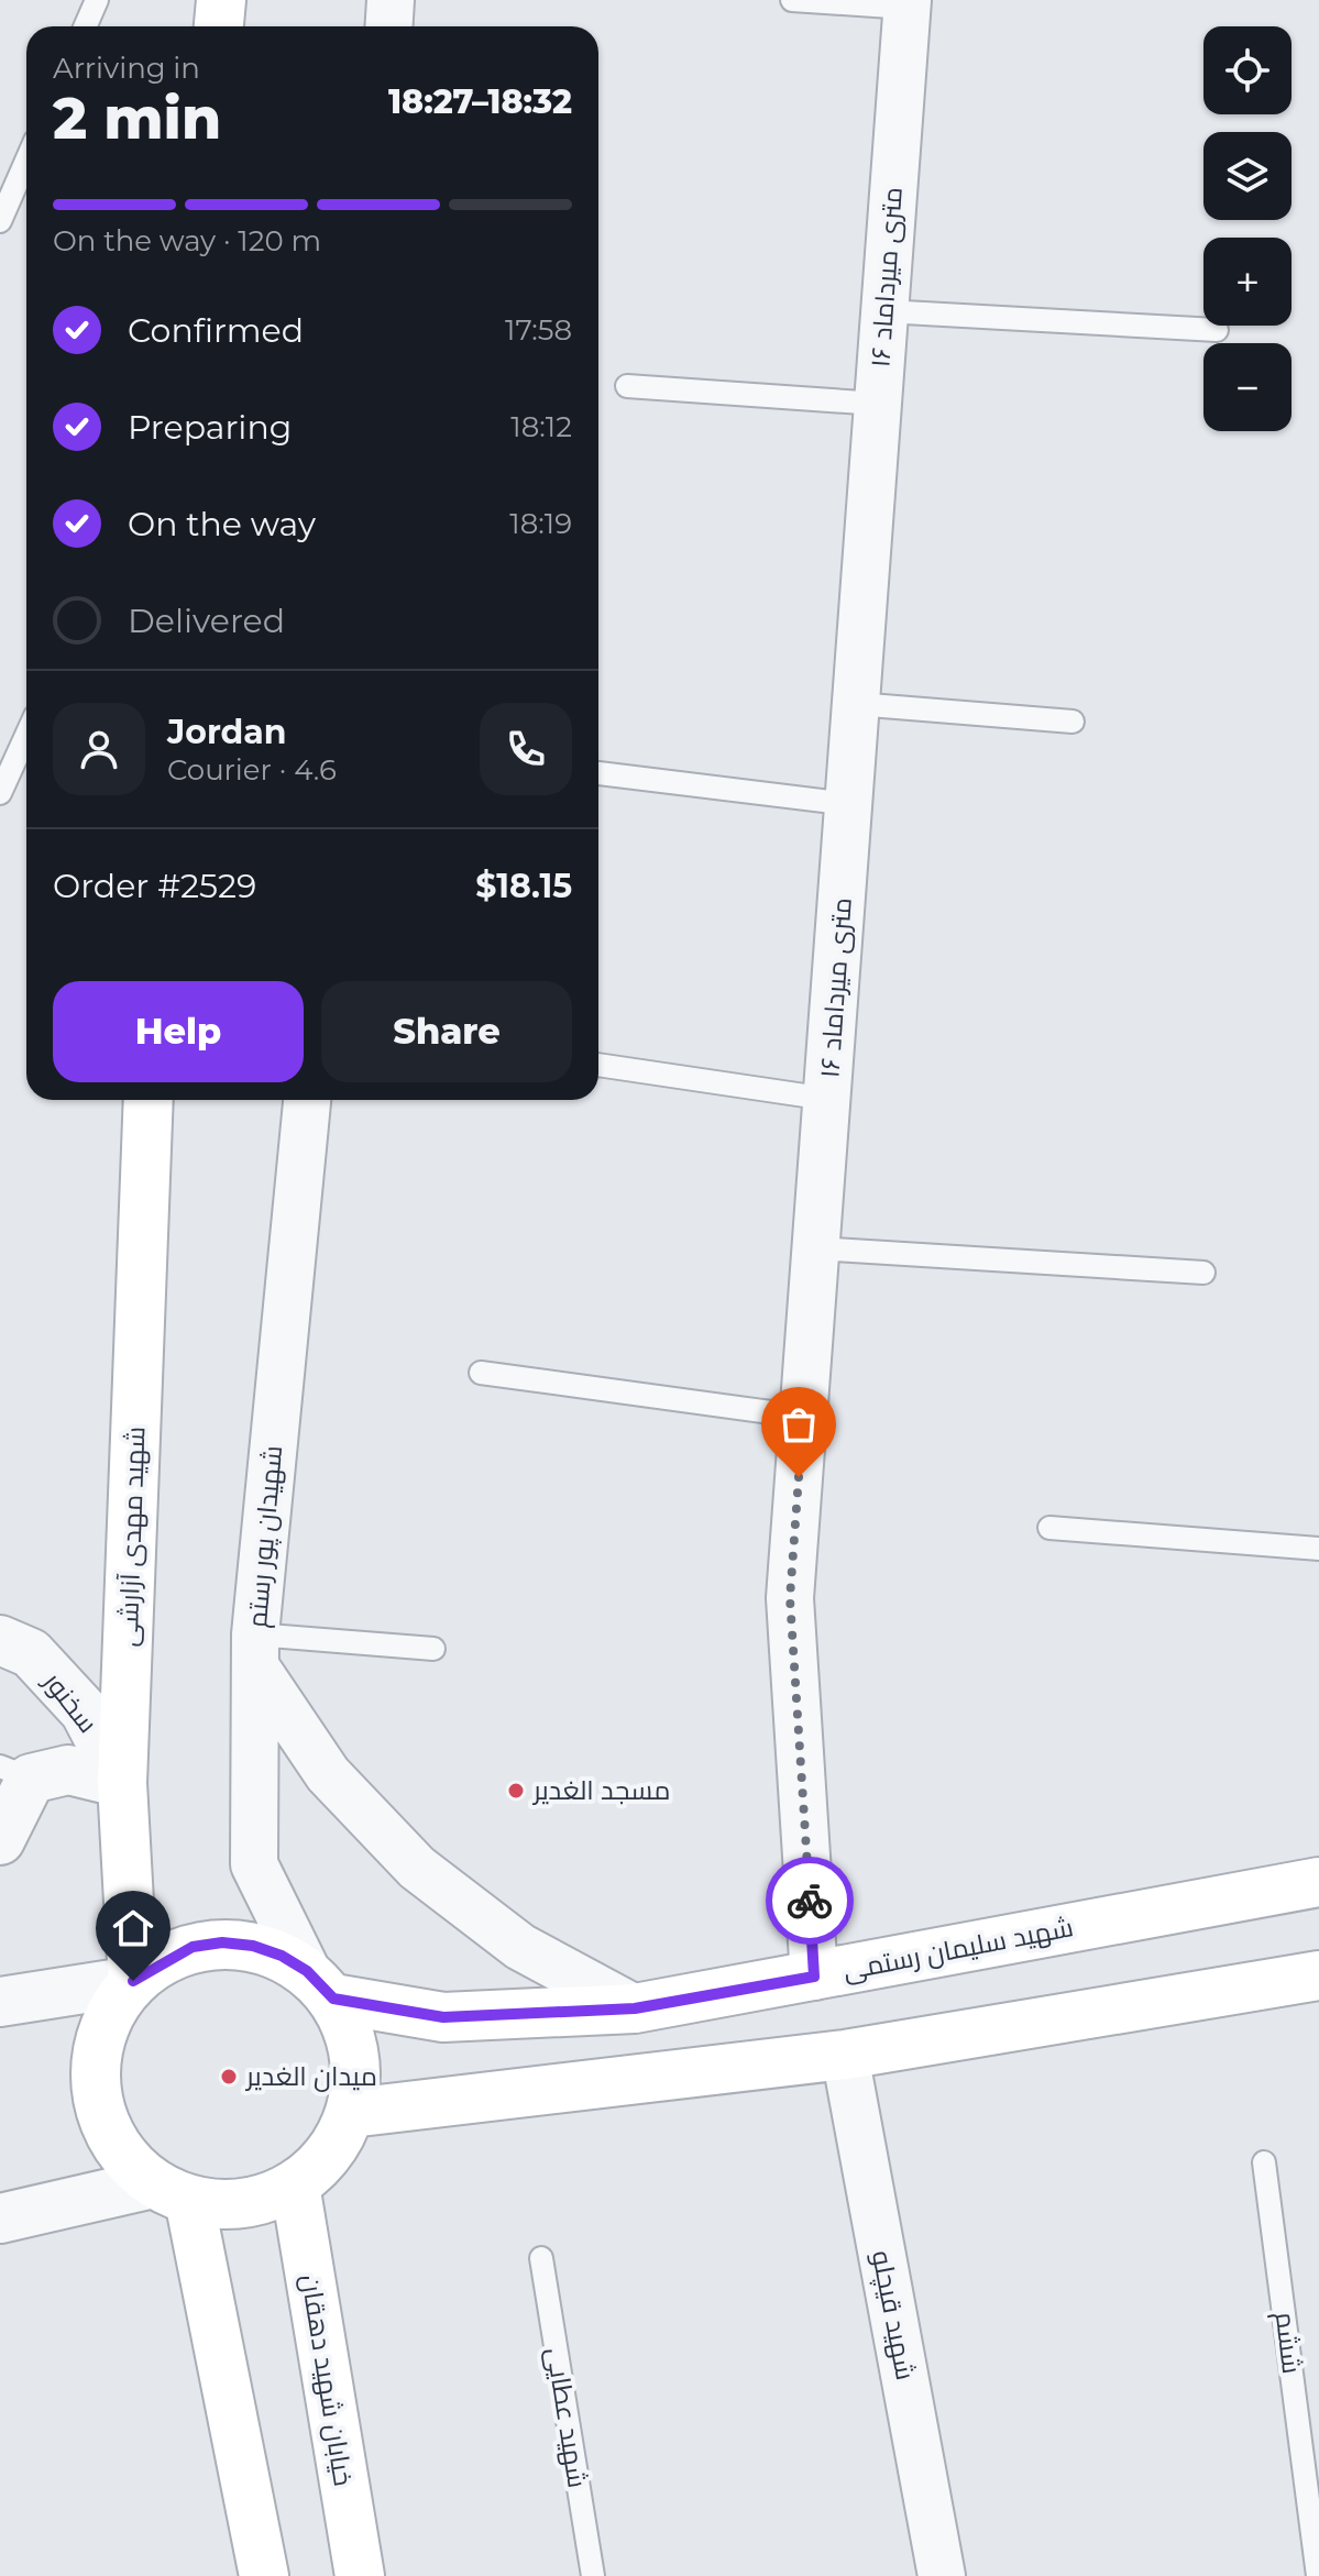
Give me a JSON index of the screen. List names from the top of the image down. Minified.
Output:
{"streets":{"main road":["شهید مهدی آزارشی","شهید سلیمان رستمی","خیابان شهید دهقان"],"street":["۱۶ متری میرداماد","شهیدان پور رستم","سخنور","شهید قیچلو"],"lane":["ششم","شهید عطایی"]},"crossings":[["۱۶ متری میرداماد","شهید سلیمان رستمی"],["شهید مهدی آزارشی","شهیدان پور رستم"],["شهید مهدی آزارشی","سخنور"],["شهید مهدی آزارشی","شهید سلیمان رستمی"],["شهید مهدی آزارشی","خیابان شهید دهقان"],["شهیدان پور رستم","شهید سلیمان رستمی"],["شهیدان پور رستم","خیابان شهید دهقان"],["شهید سلیمان رستمی","خیابان شهید دهقان"]],"places":["مسجد الغدیر","میدان الغدیر"],"page":{"map_buttons":["+","−"],"heading":["2 min","Arriving in","18:27–18:32"],"panel":["Jordan","Courier · 4.6","Order #2529","$18.15"],"bar":"On the way · 120 m","list":[["Confirmed","17:58"],["Preparing","18:12"],["On the way","18:19"],"Delivered"],"buttons":["Help","Share"]}}
